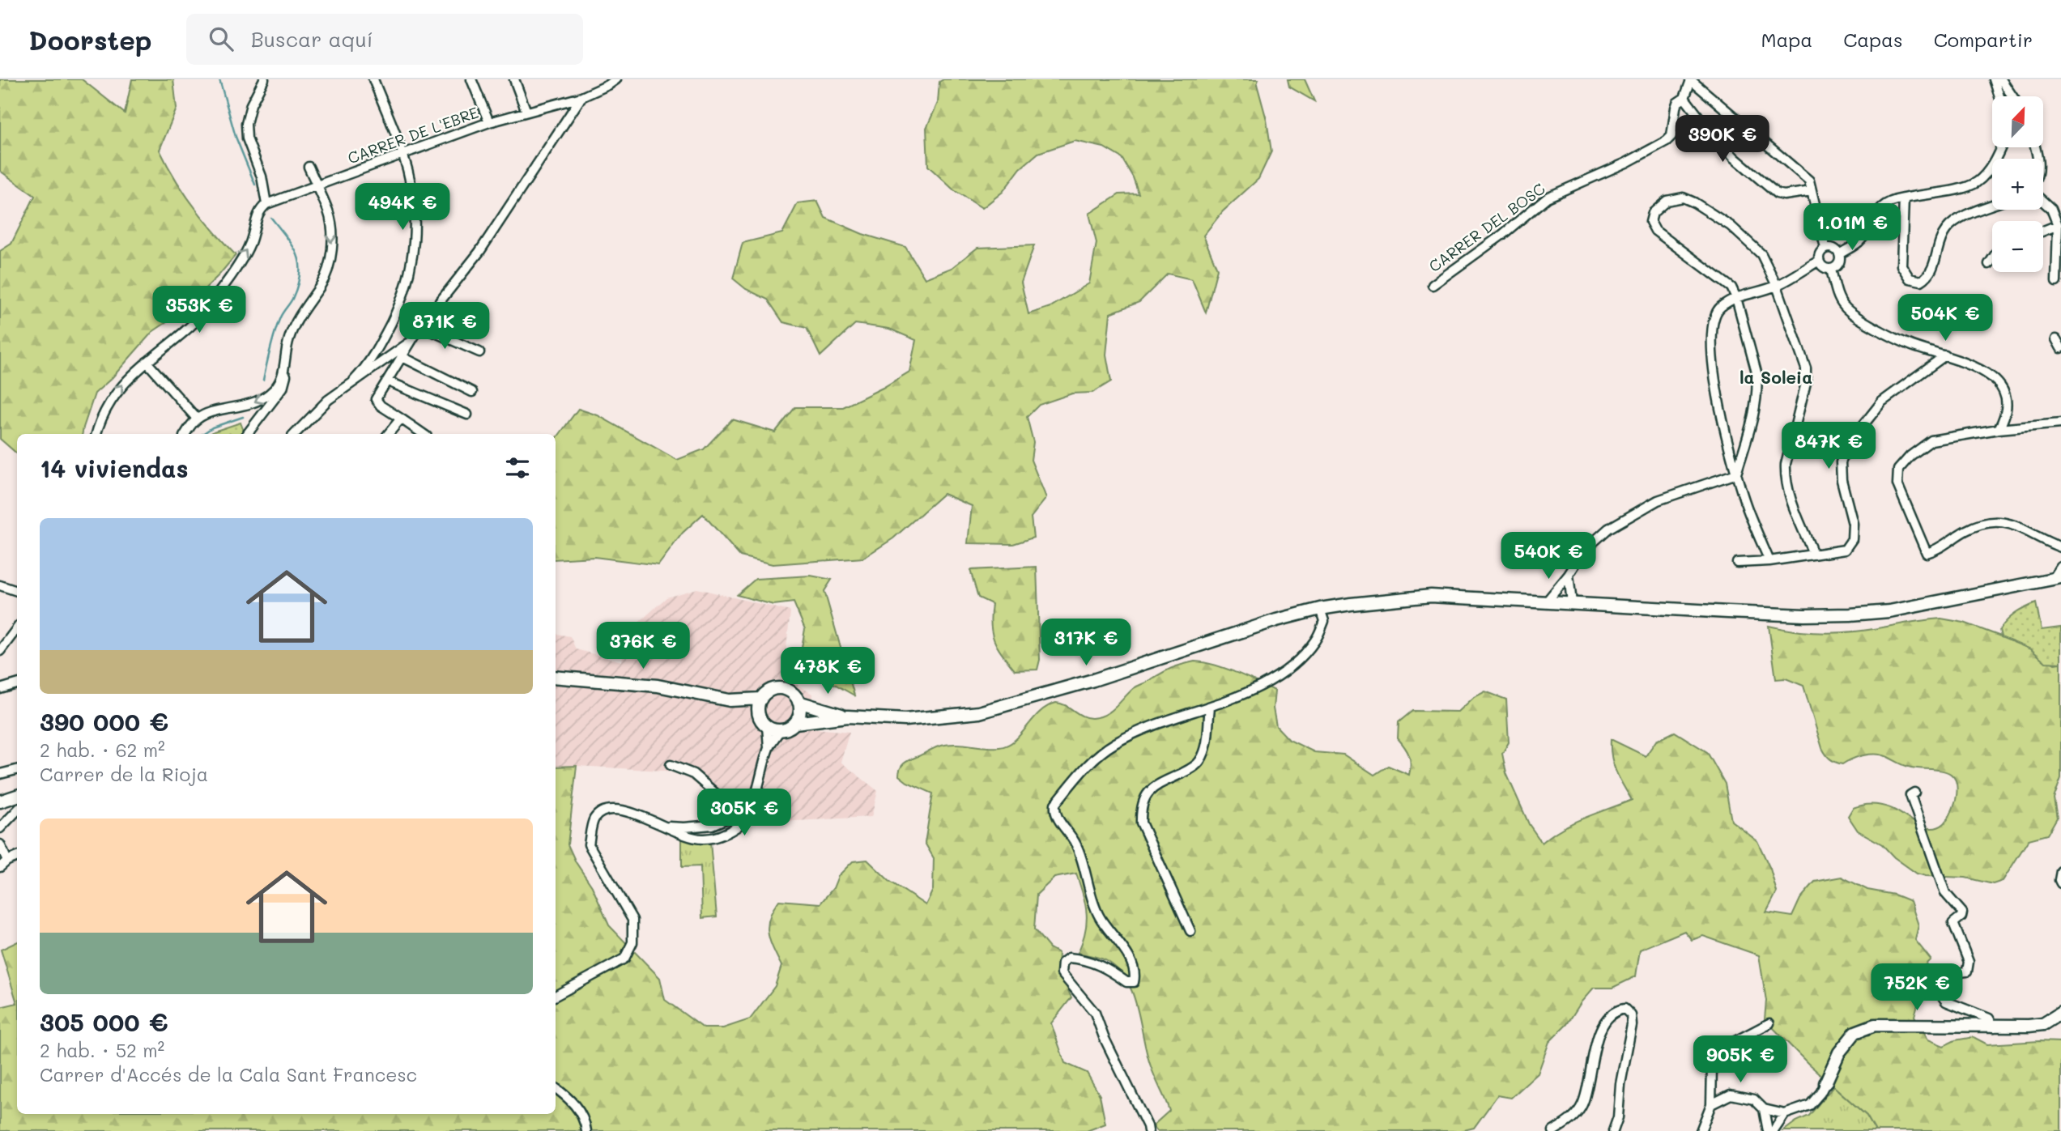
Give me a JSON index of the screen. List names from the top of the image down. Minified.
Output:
{"streets":{"street":["CARRER DE L'EBRE","CARRER DEL BOSC"]},"districts":["la Soleia"],"north":"top right","page":{"header":"Doorstep","search":"Buscar aquí","nav":["Mapa","Capas","Compartir"],"map_buttons":["+","−"],"price":["390K €","494K €","1.01M €","353K €","504K €","871K €","847K €","540K €","317K €","376K €","478K €","305K €","752K €","905K €"],"heading":"14 viviendas","list":[{"name":"390 000 €","note":"2 hab. · 62 m² · Carrer de la Rioja"},{"name":"305 000 €","note":"2 hab. · 52 m² · Carrer d'Accés de la Cala Sant Francesc"}]}}
